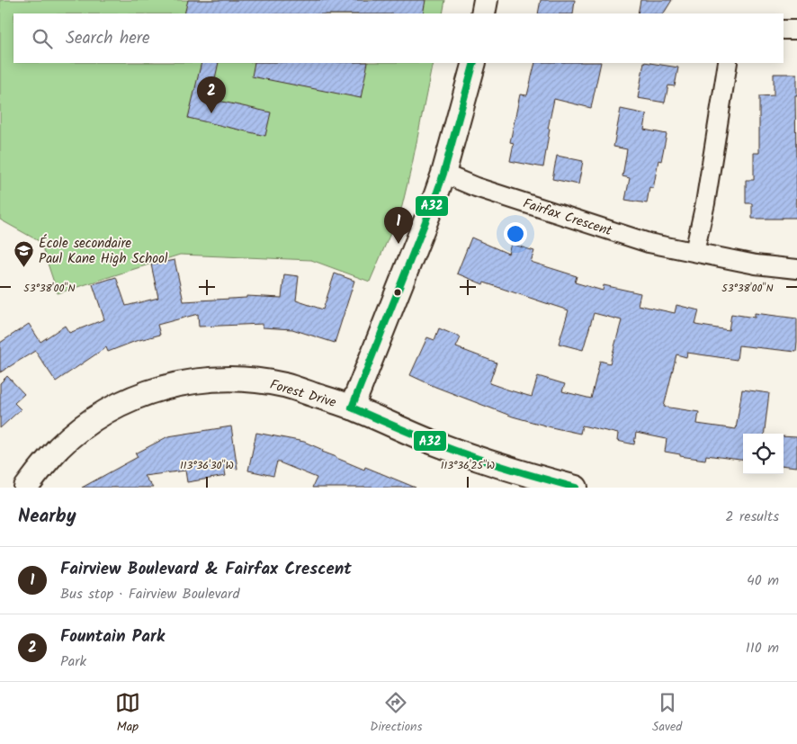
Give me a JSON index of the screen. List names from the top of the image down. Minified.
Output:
{"streets":{"street":["Fairfax Crescent","Forest Drive"]},"places":{"school or university":["École secondaire Paul Kane High School"]},"lines":["transit line A32"],"page":{"search":"Search here","pins":["2","1"],"heading":["Nearby","2 results"],"list":[{"mark":"1","name":"Fairview Boulevard & Fairfax Crescent","note":"Bus stop · Fairview Boulevard","value":"40 m"},{"mark":"2","name":"Fountain Park","note":"Park","value":"110 m"}],"nav":["Map","Directions","Saved"]},"coordinates":["53°38'00\"N","113°36'30\"W","113°36'25\"W"]}
